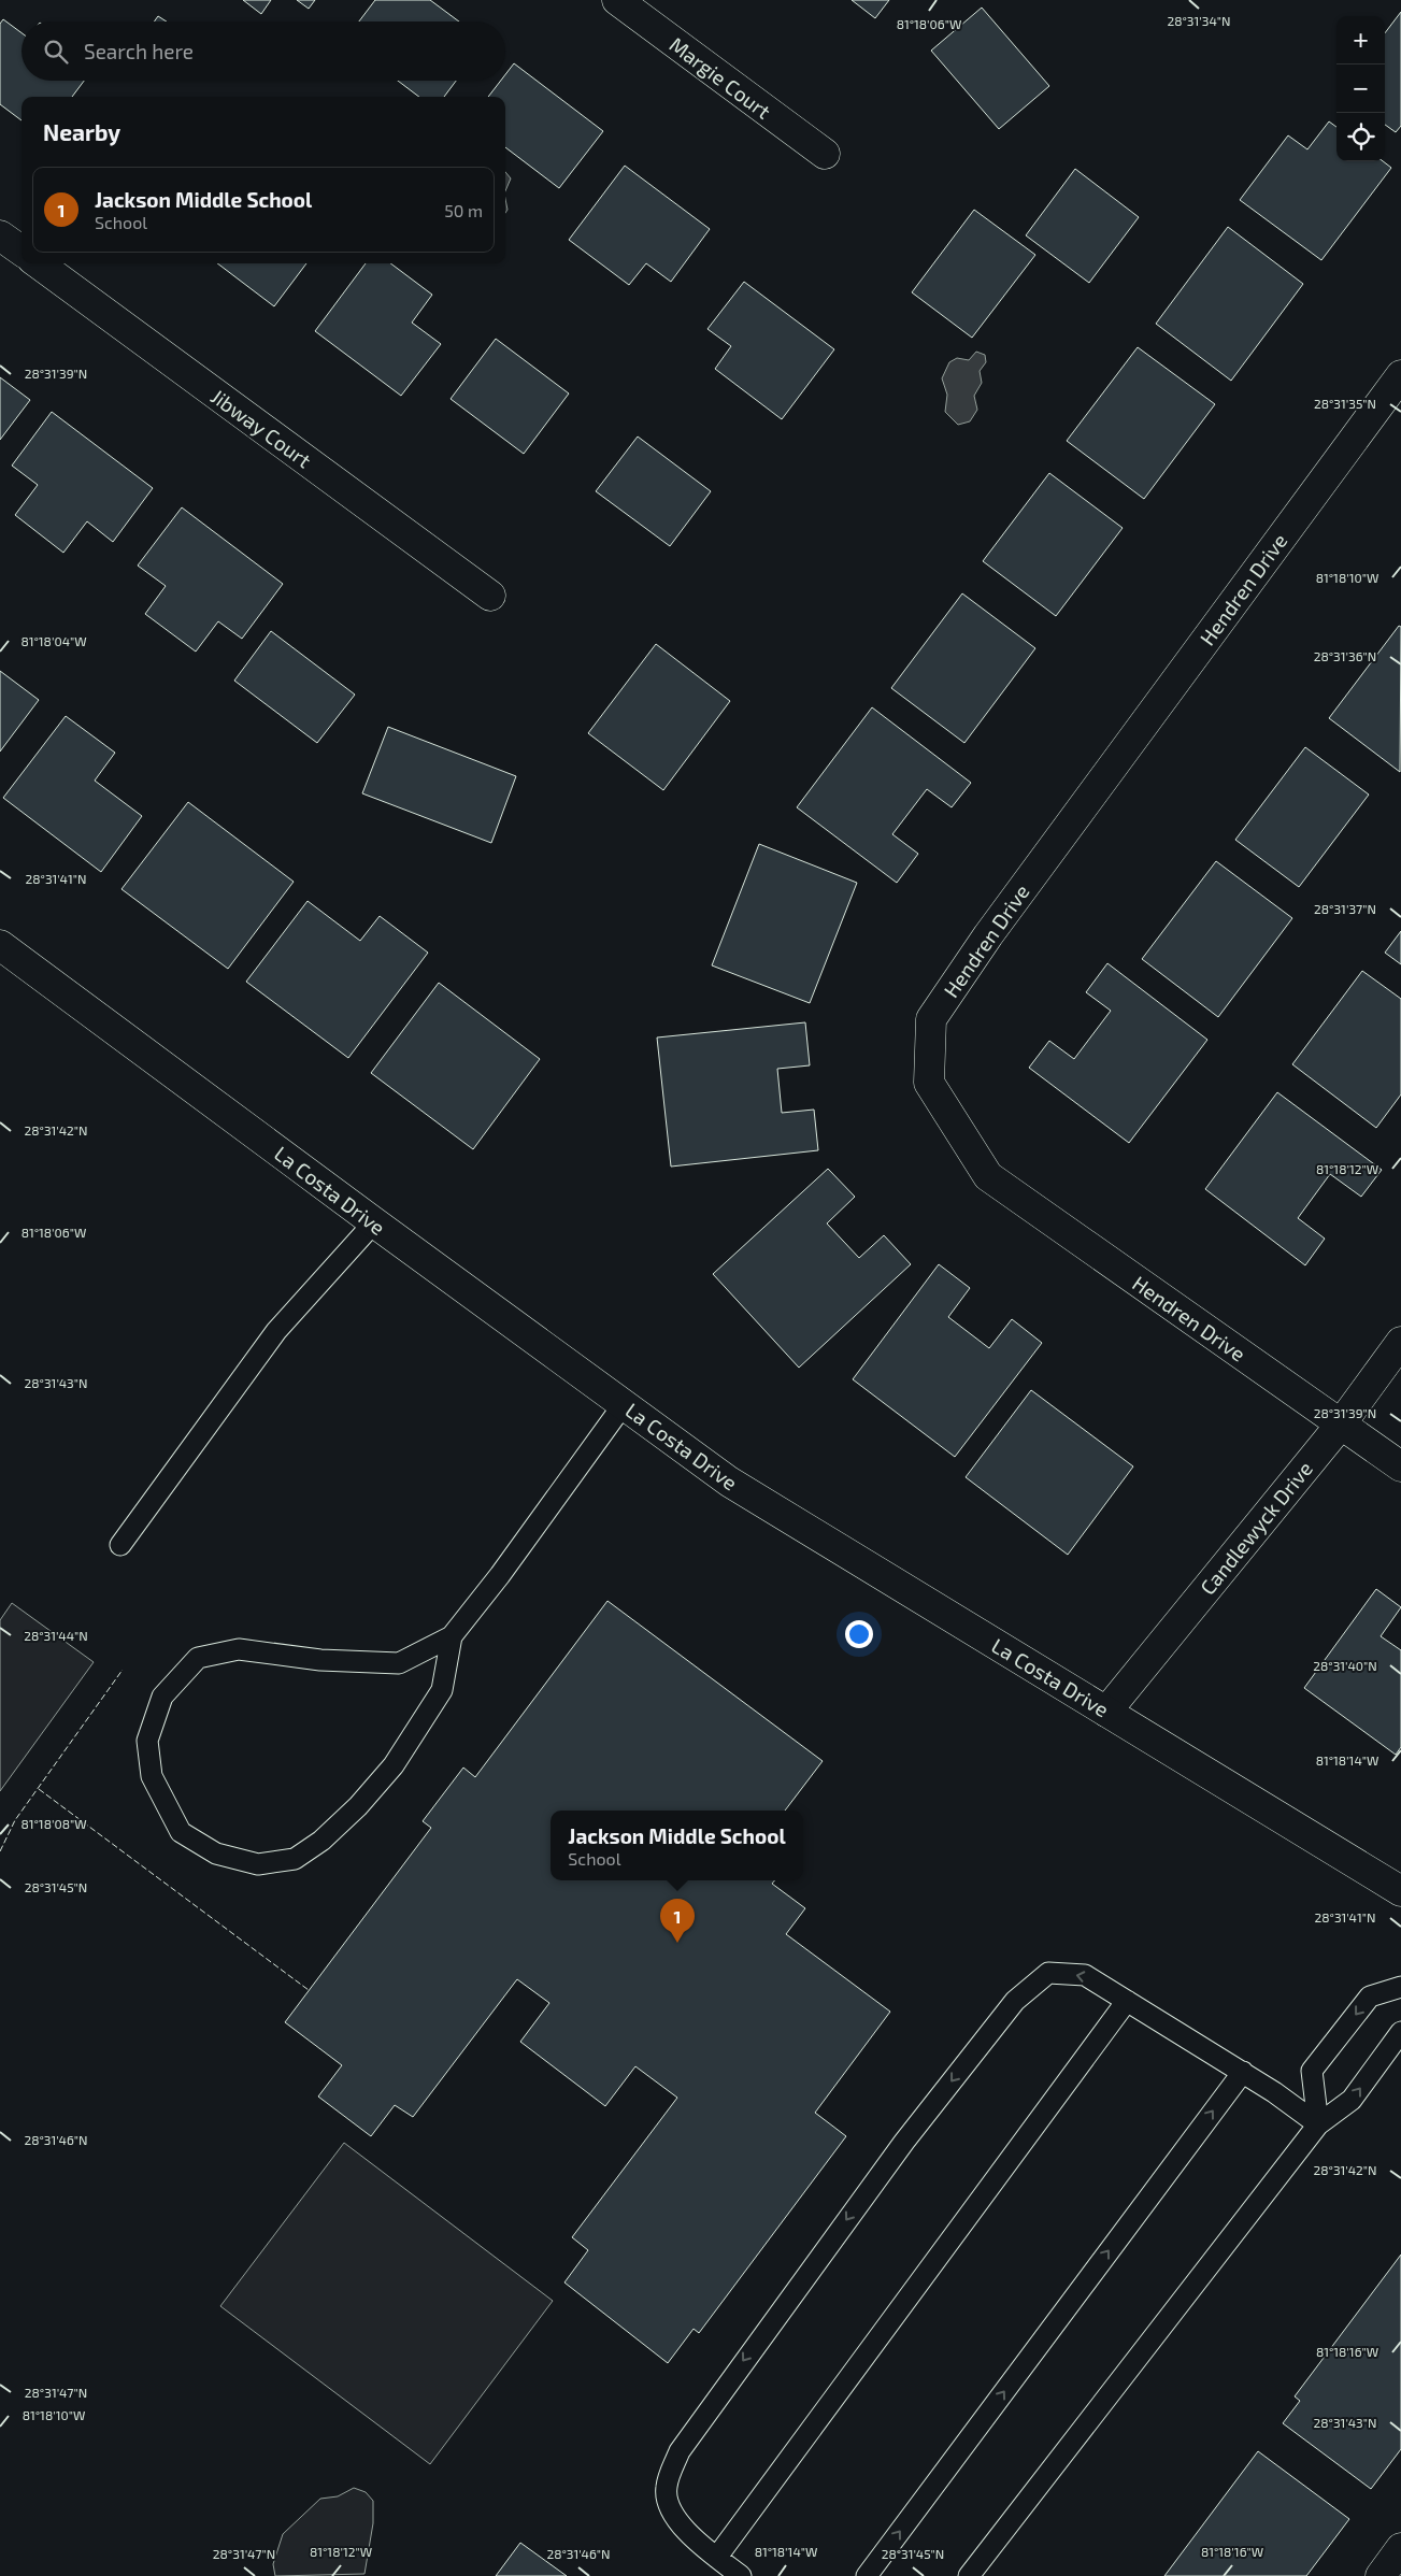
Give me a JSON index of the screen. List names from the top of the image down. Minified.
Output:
{"streets":{"street":["Margie Court","Jibway Court","Hendren Drive","La Costa Drive","Candlewyck Drive"]},"crossings":[["Hendren Drive","Candlewyck Drive"],["La Costa Drive","Candlewyck Drive"]],"page":{"map_buttons":["+","−"],"search":"Search here","heading":"Nearby","list":[{"mark":"1","name":"Jackson Middle School","note":"School","value":"50 m"}],"popup":["Jackson Middle School","School"],"pins":"1"},"coordinates":["28°31'34\"N","81°18'06\"W","28°31'39\"N","28°31'35\"N","81°18'10\"W","81°18'04\"W","28°31'36\"N","28°31'41\"N","28°31'37\"N","28°31'42\"N","81°18'12\"W","28°31'43\"N","28°31'44\"N","28°31'40\"N","81°18'14\"W","81°18'08\"W","28°31'45\"N","28°31'46\"N","81°18'16\"W","28°31'47\"N"]}
